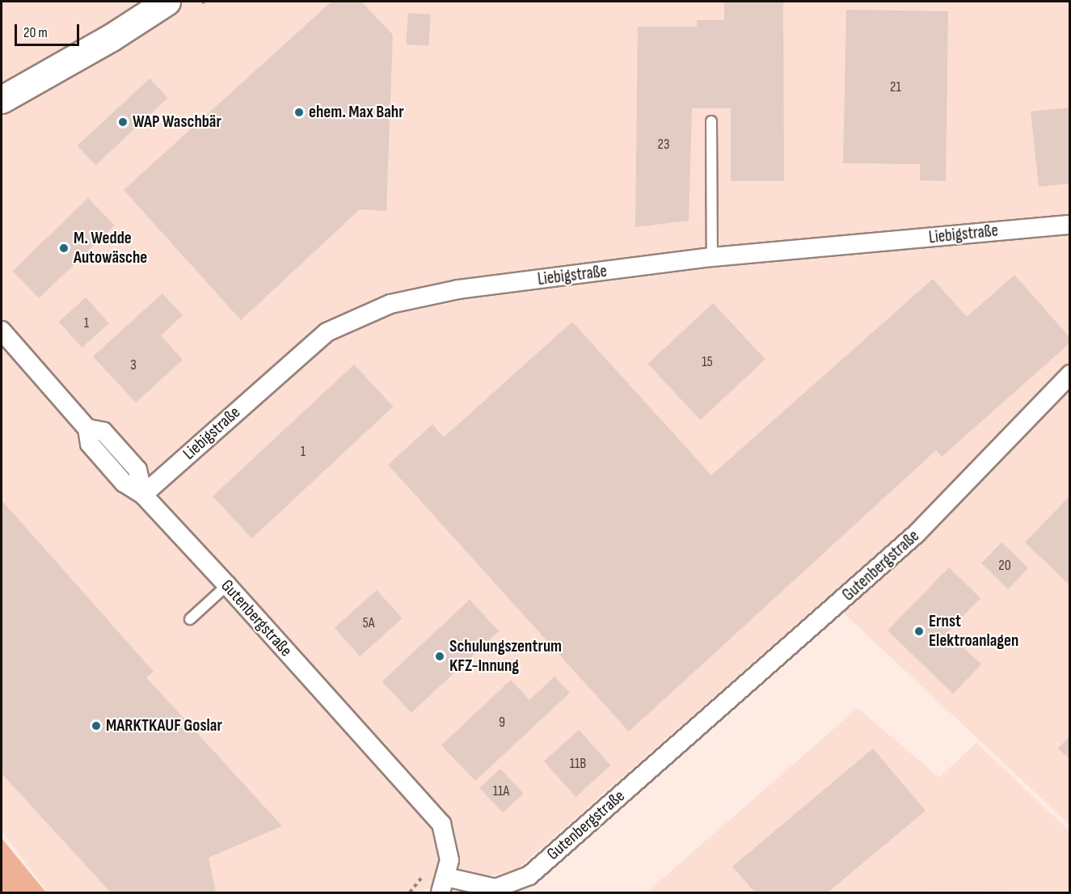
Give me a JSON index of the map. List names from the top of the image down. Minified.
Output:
{"streets":{"street":["Liebigstraße","Gutenbergstraße"]},"crossings":[["Liebigstraße","Gutenbergstraße"]],"places":["ehem. Max Bahr","WAP Waschbär","M. Wedde Autowäsche","Ernst Elektroanlagen","Schulungszentrum KFZ-Innung","MARKTKAUF Goslar"],"house_numbers":["21","23","1","15","3","1","20","5A","9","11B","11A"],"scale_bar":"20 m"}
